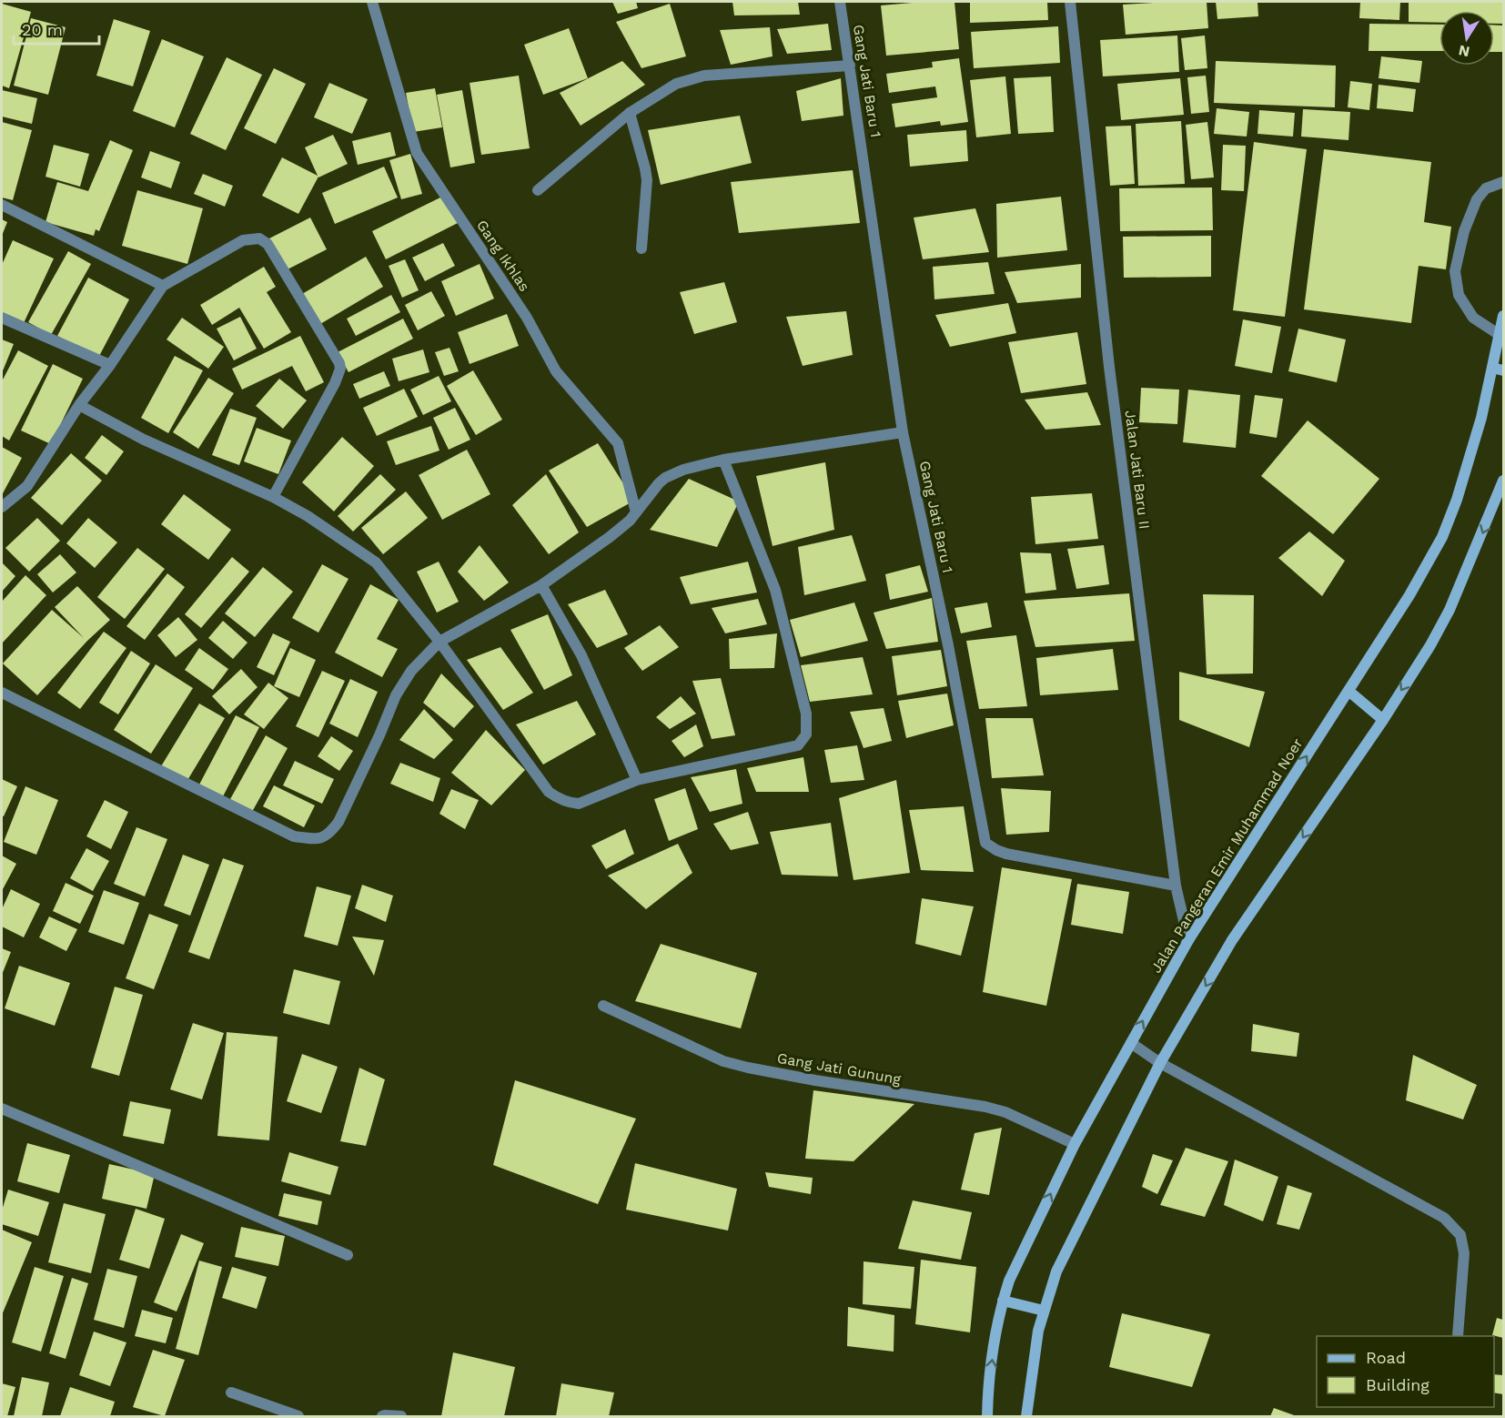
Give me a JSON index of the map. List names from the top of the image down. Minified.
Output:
{"streets":{"main road":["Jalan Pangeran Emir Muhammad Noer"],"street":["Gang Jati Baru 1","Gang Ikhlas","Jalan Jati Baru II","Gang Jati Gunung"]},"crossings":[["Gang Jati Baru 1","Jalan Jati Baru II"],["Jalan Jati Baru II","Jalan Pangeran Emir Muhammad Noer"],["Jalan Pangeran Emir Muhammad Noer","Gang Jati Gunung"]],"legend":["Road","Building"],"scale_bar":"20 m","north":"bottom"}
